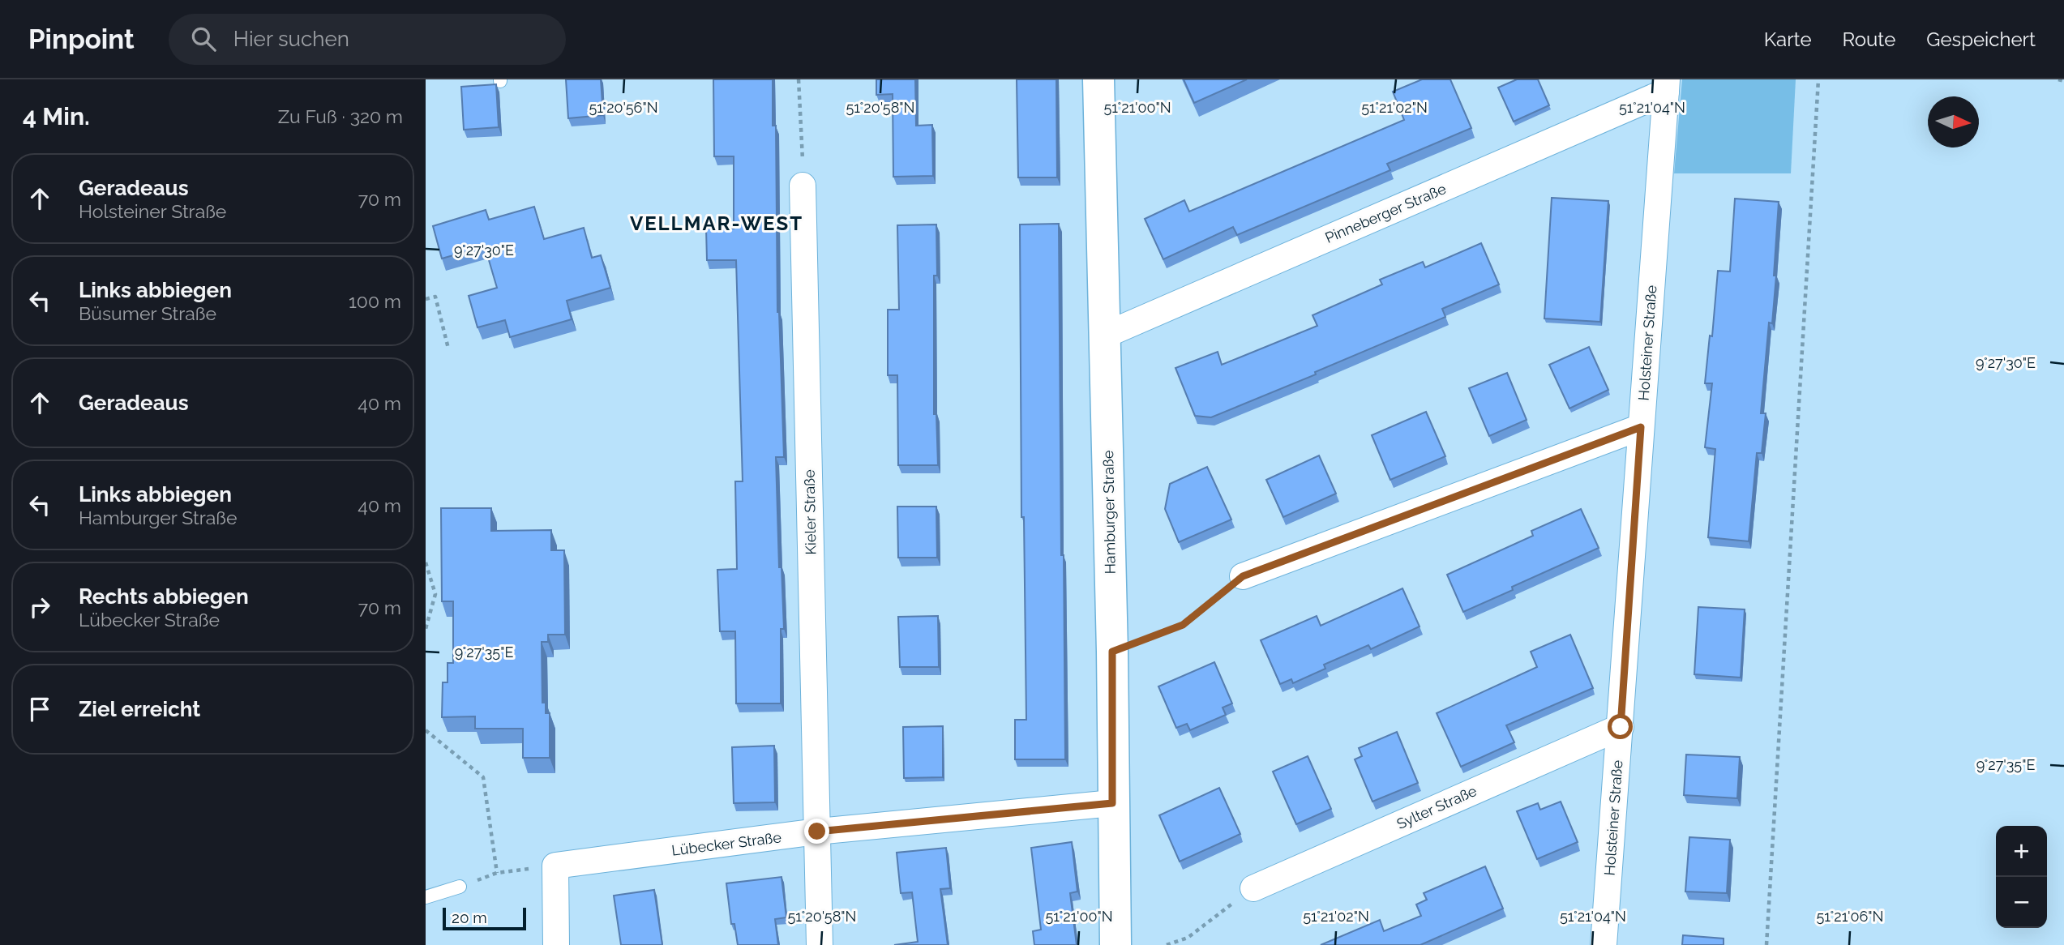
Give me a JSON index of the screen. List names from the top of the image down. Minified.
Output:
{"streets":{"street":["Pinneberger Straße","Holsteiner Straße","Kieler Straße","Hamburger Straße","Sylter Straße","Lübecker Straße"]},"crossings":[["Pinneberger Straße","Holsteiner Straße"],["Pinneberger Straße","Hamburger Straße"],["Holsteiner Straße","Sylter Straße"],["Kieler Straße","Lübecker Straße"],["Hamburger Straße","Lübecker Straße"]],"districts":["VELLMAR-WEST"],"scale_bar":"20 m","north":"right","page":{"header":"Pinpoint","search":"Hier suchen","nav":["Karte","Route","Gespeichert"],"heading":["4 Min.","Zu Fuß · 320 m"],"list":[["Geradeaus","Holsteiner Straße","70 m"],["Links abbiegen","Büsumer Straße","100 m"],["Geradeaus","40 m"],["Links abbiegen","Hamburger Straße","40 m"],["Rechts abbiegen","Lübecker Straße","70 m"],"Ziel erreicht"],"map_buttons":["+","−"],"scale":"20 m"},"coordinates":["51°20'56\"N","51°20'58\"N","51°21'00\"N","51°21'02\"N","51°21'04\"N","9°27'30\"E","9°27'35\"E","51°21'06\"N"]}
